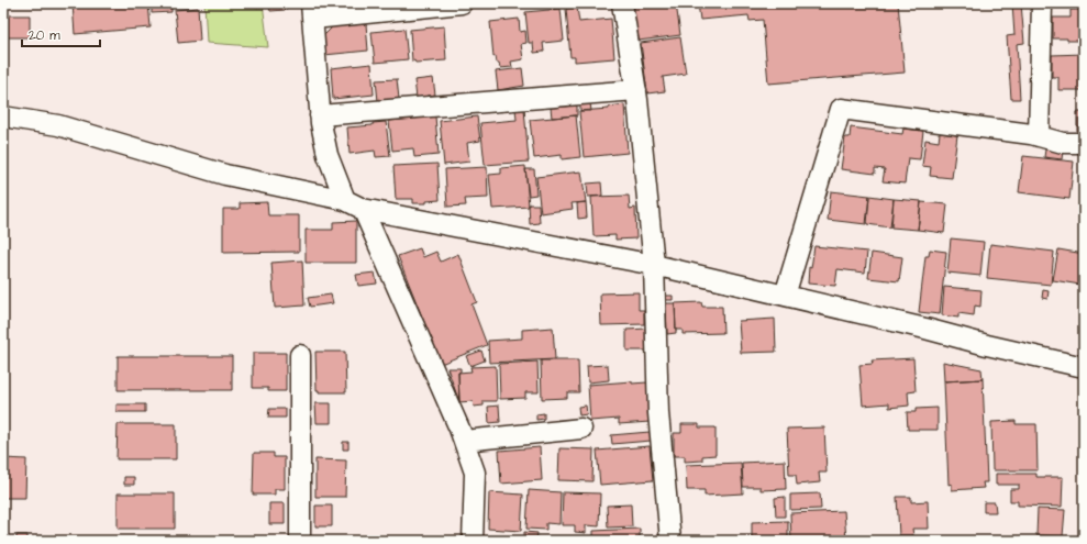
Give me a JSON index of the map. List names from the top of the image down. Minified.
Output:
{"scale_bar":"20 m"}
